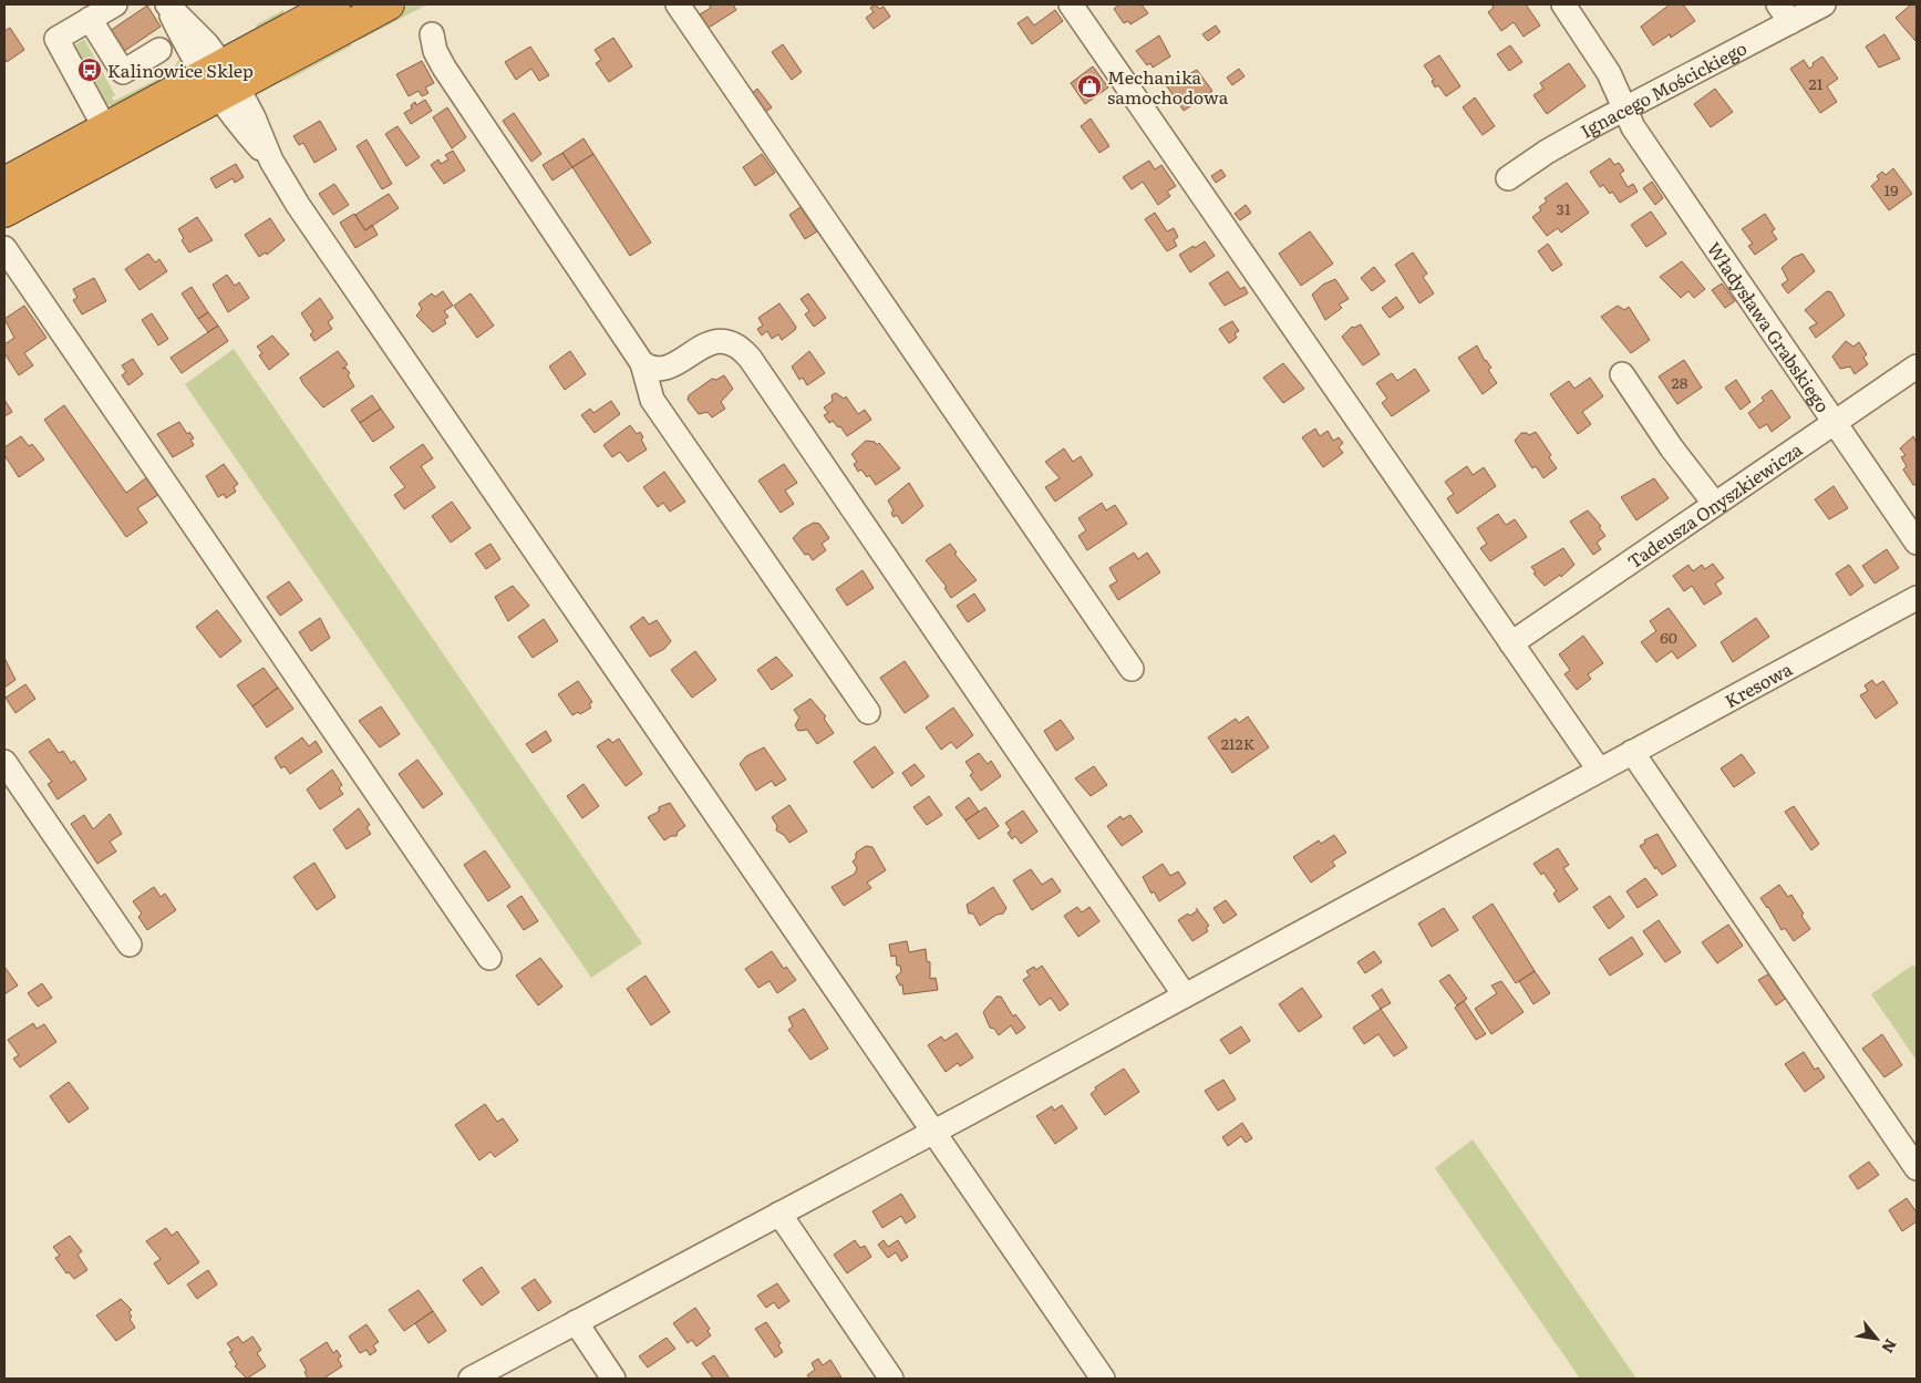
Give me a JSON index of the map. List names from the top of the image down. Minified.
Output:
{"streets":{"street":["Ignacego Mościckiego","Władysława Grabskiego","Tadeusza Onyszkiewicza","Kresowa"]},"crossings":[["Ignacego Mościckiego","Władysława Grabskiego"],["Władysława Grabskiego","Tadeusza Onyszkiewicza"]],"places":{"bus stop":["Kalinowice Sklep"],"shop":["Mechanika samochodowa"]},"house_numbers":["21","19","31","28","60","212K"],"north":"bottom right"}
